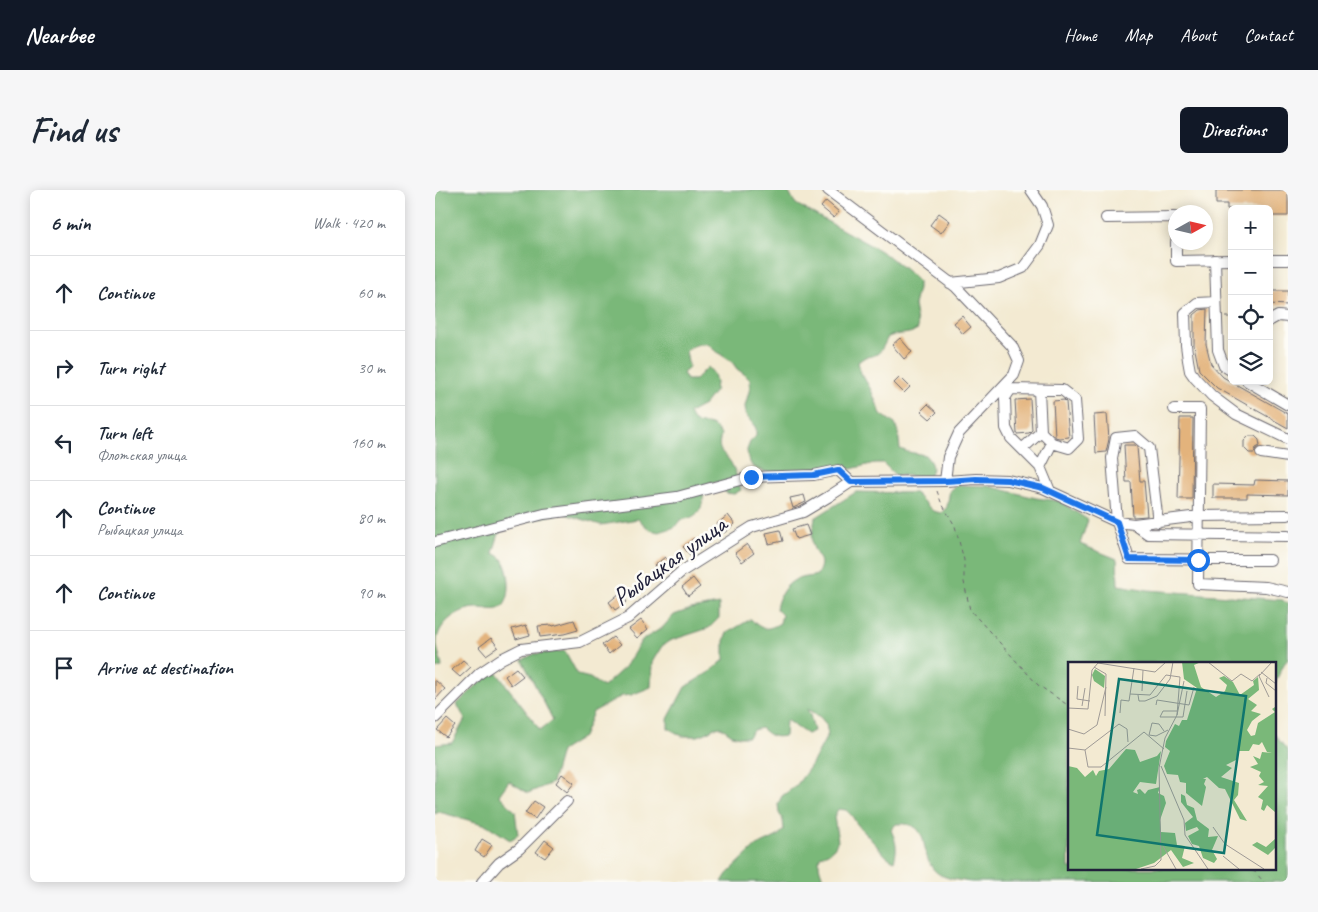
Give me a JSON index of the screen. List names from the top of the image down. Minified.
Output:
{"streets":{"street":["Рыбацкая улица"]},"north":"right","page":{"header":"Nearbee","nav":["Home","Map","About","Contact"],"buttons":"Directions","title":"Find us","heading":["6 min","Walk · 420 m"],"map_buttons":["+","−"],"list":[["Continue","60 m"],["Turn right","30 m"],["Turn left","Флотская улица","160 m"],["Continue","Рыбацкая улица","80 m"],["Continue","90 m"],"Arrive at destination"]}}
